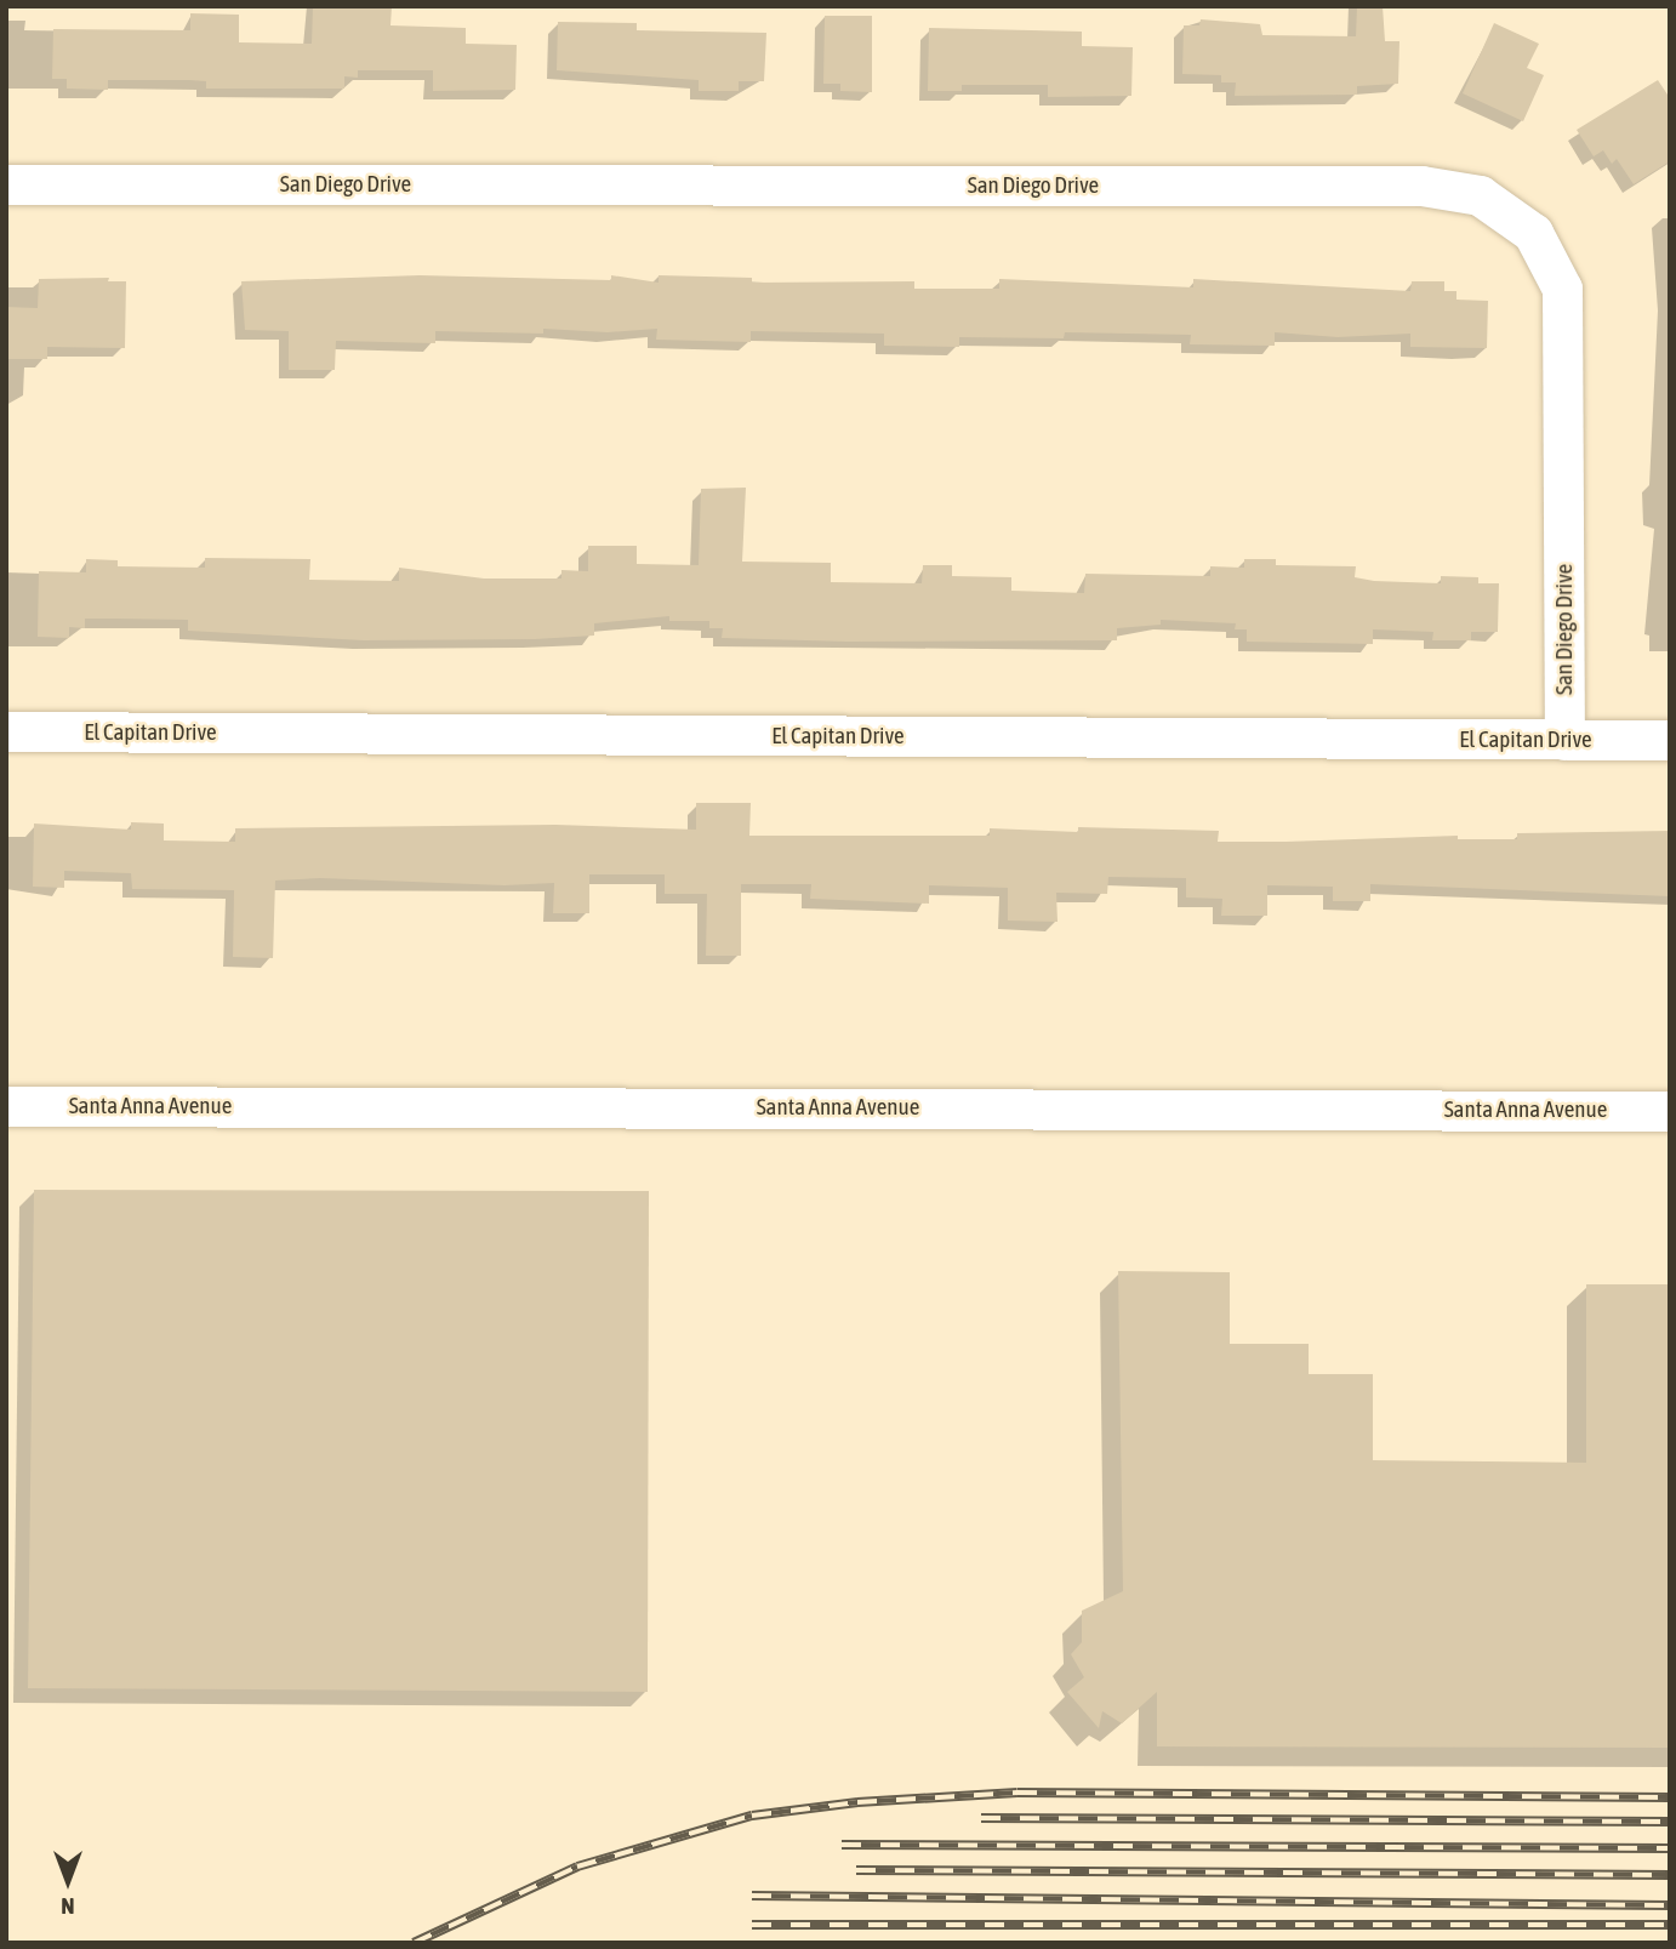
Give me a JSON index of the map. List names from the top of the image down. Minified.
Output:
{"streets":{"street":["San Diego Drive","El Capitan Drive","Santa Anna Avenue"]},"crossings":[["San Diego Drive","El Capitan Drive"]],"north":"bottom"}
